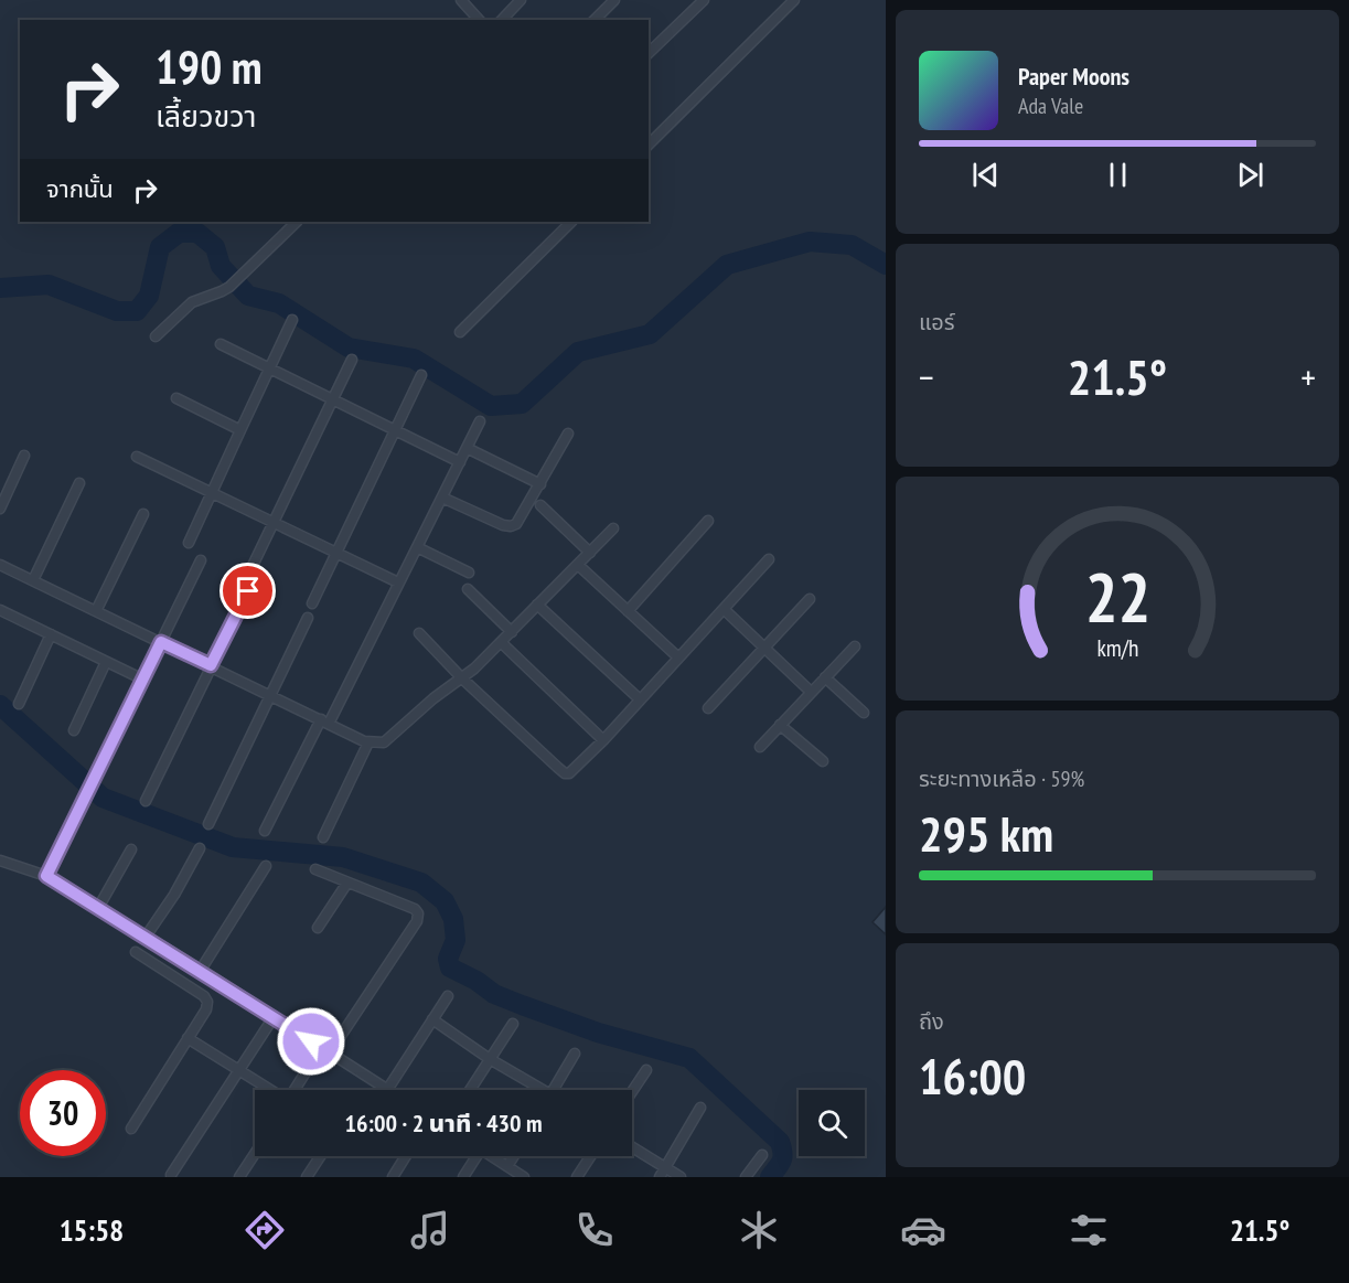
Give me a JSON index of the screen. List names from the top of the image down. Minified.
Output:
{"page":{"turn":["190 m","เลี้ยวขวา"],"song":["Paper Moons","Ada Vale"],"then":"จากนั้น","tile":["แอร์",["ระยะทางเหลือ · 59%","295 km"],["ถึง","16:00"]],"heat":["−","21.5°","+"],"limit":"30","trip":"16:00 · 2 นาที · 430 m","tabs":["15:58","21.5°"],"gauge":["22","km/h"]}}
